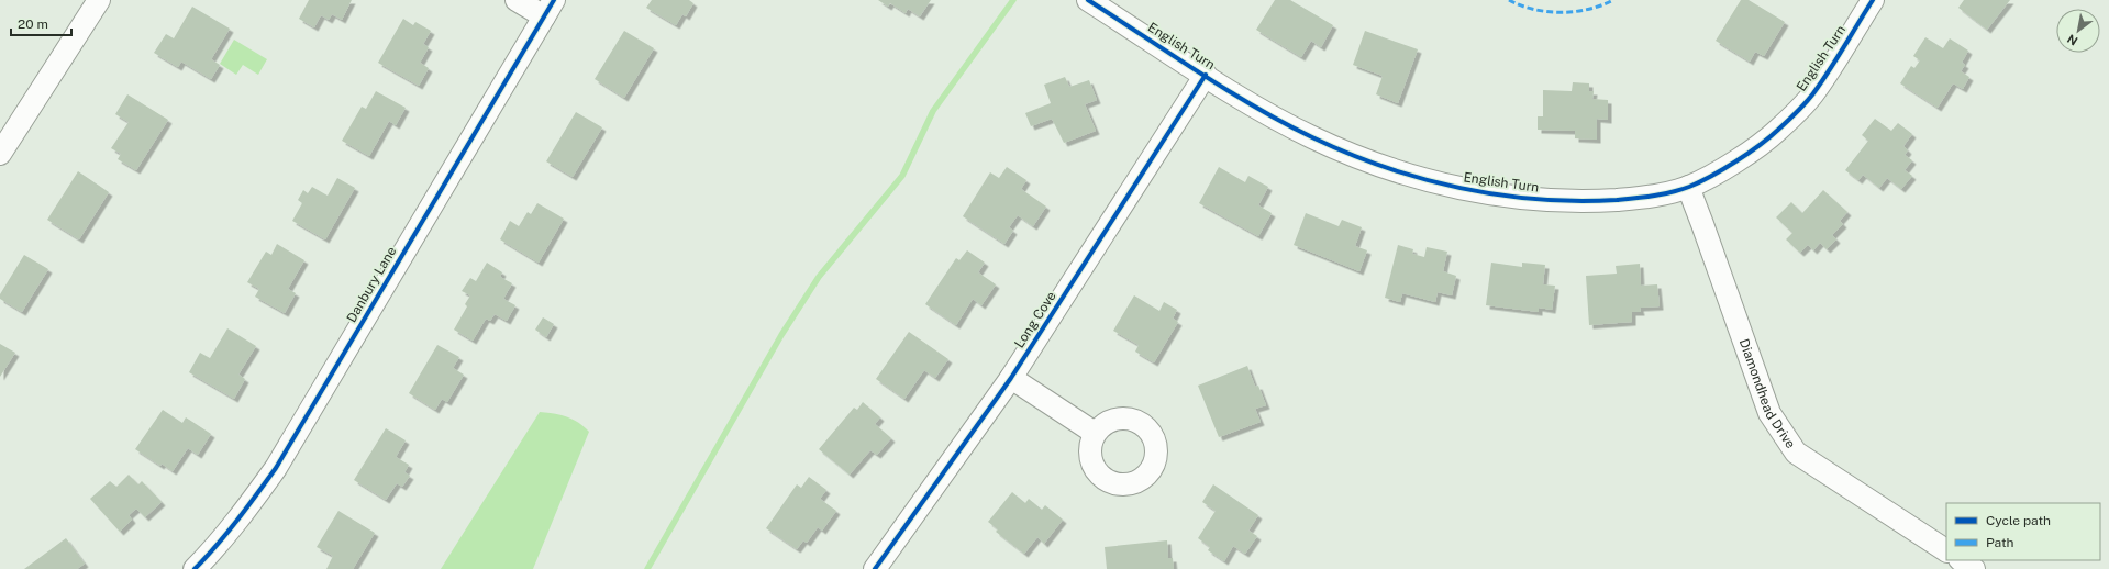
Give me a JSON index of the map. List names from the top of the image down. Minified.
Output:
{"streets":{"street":["English Turn","Danbury Lane","Long Cove","Diamondhead Drive"]},"crossings":[["English Turn","Long Cove"],["English Turn","Diamondhead Drive"]],"legend":["Cycle path","Path"],"scale_bar":"20 m","north":"bottom left"}
